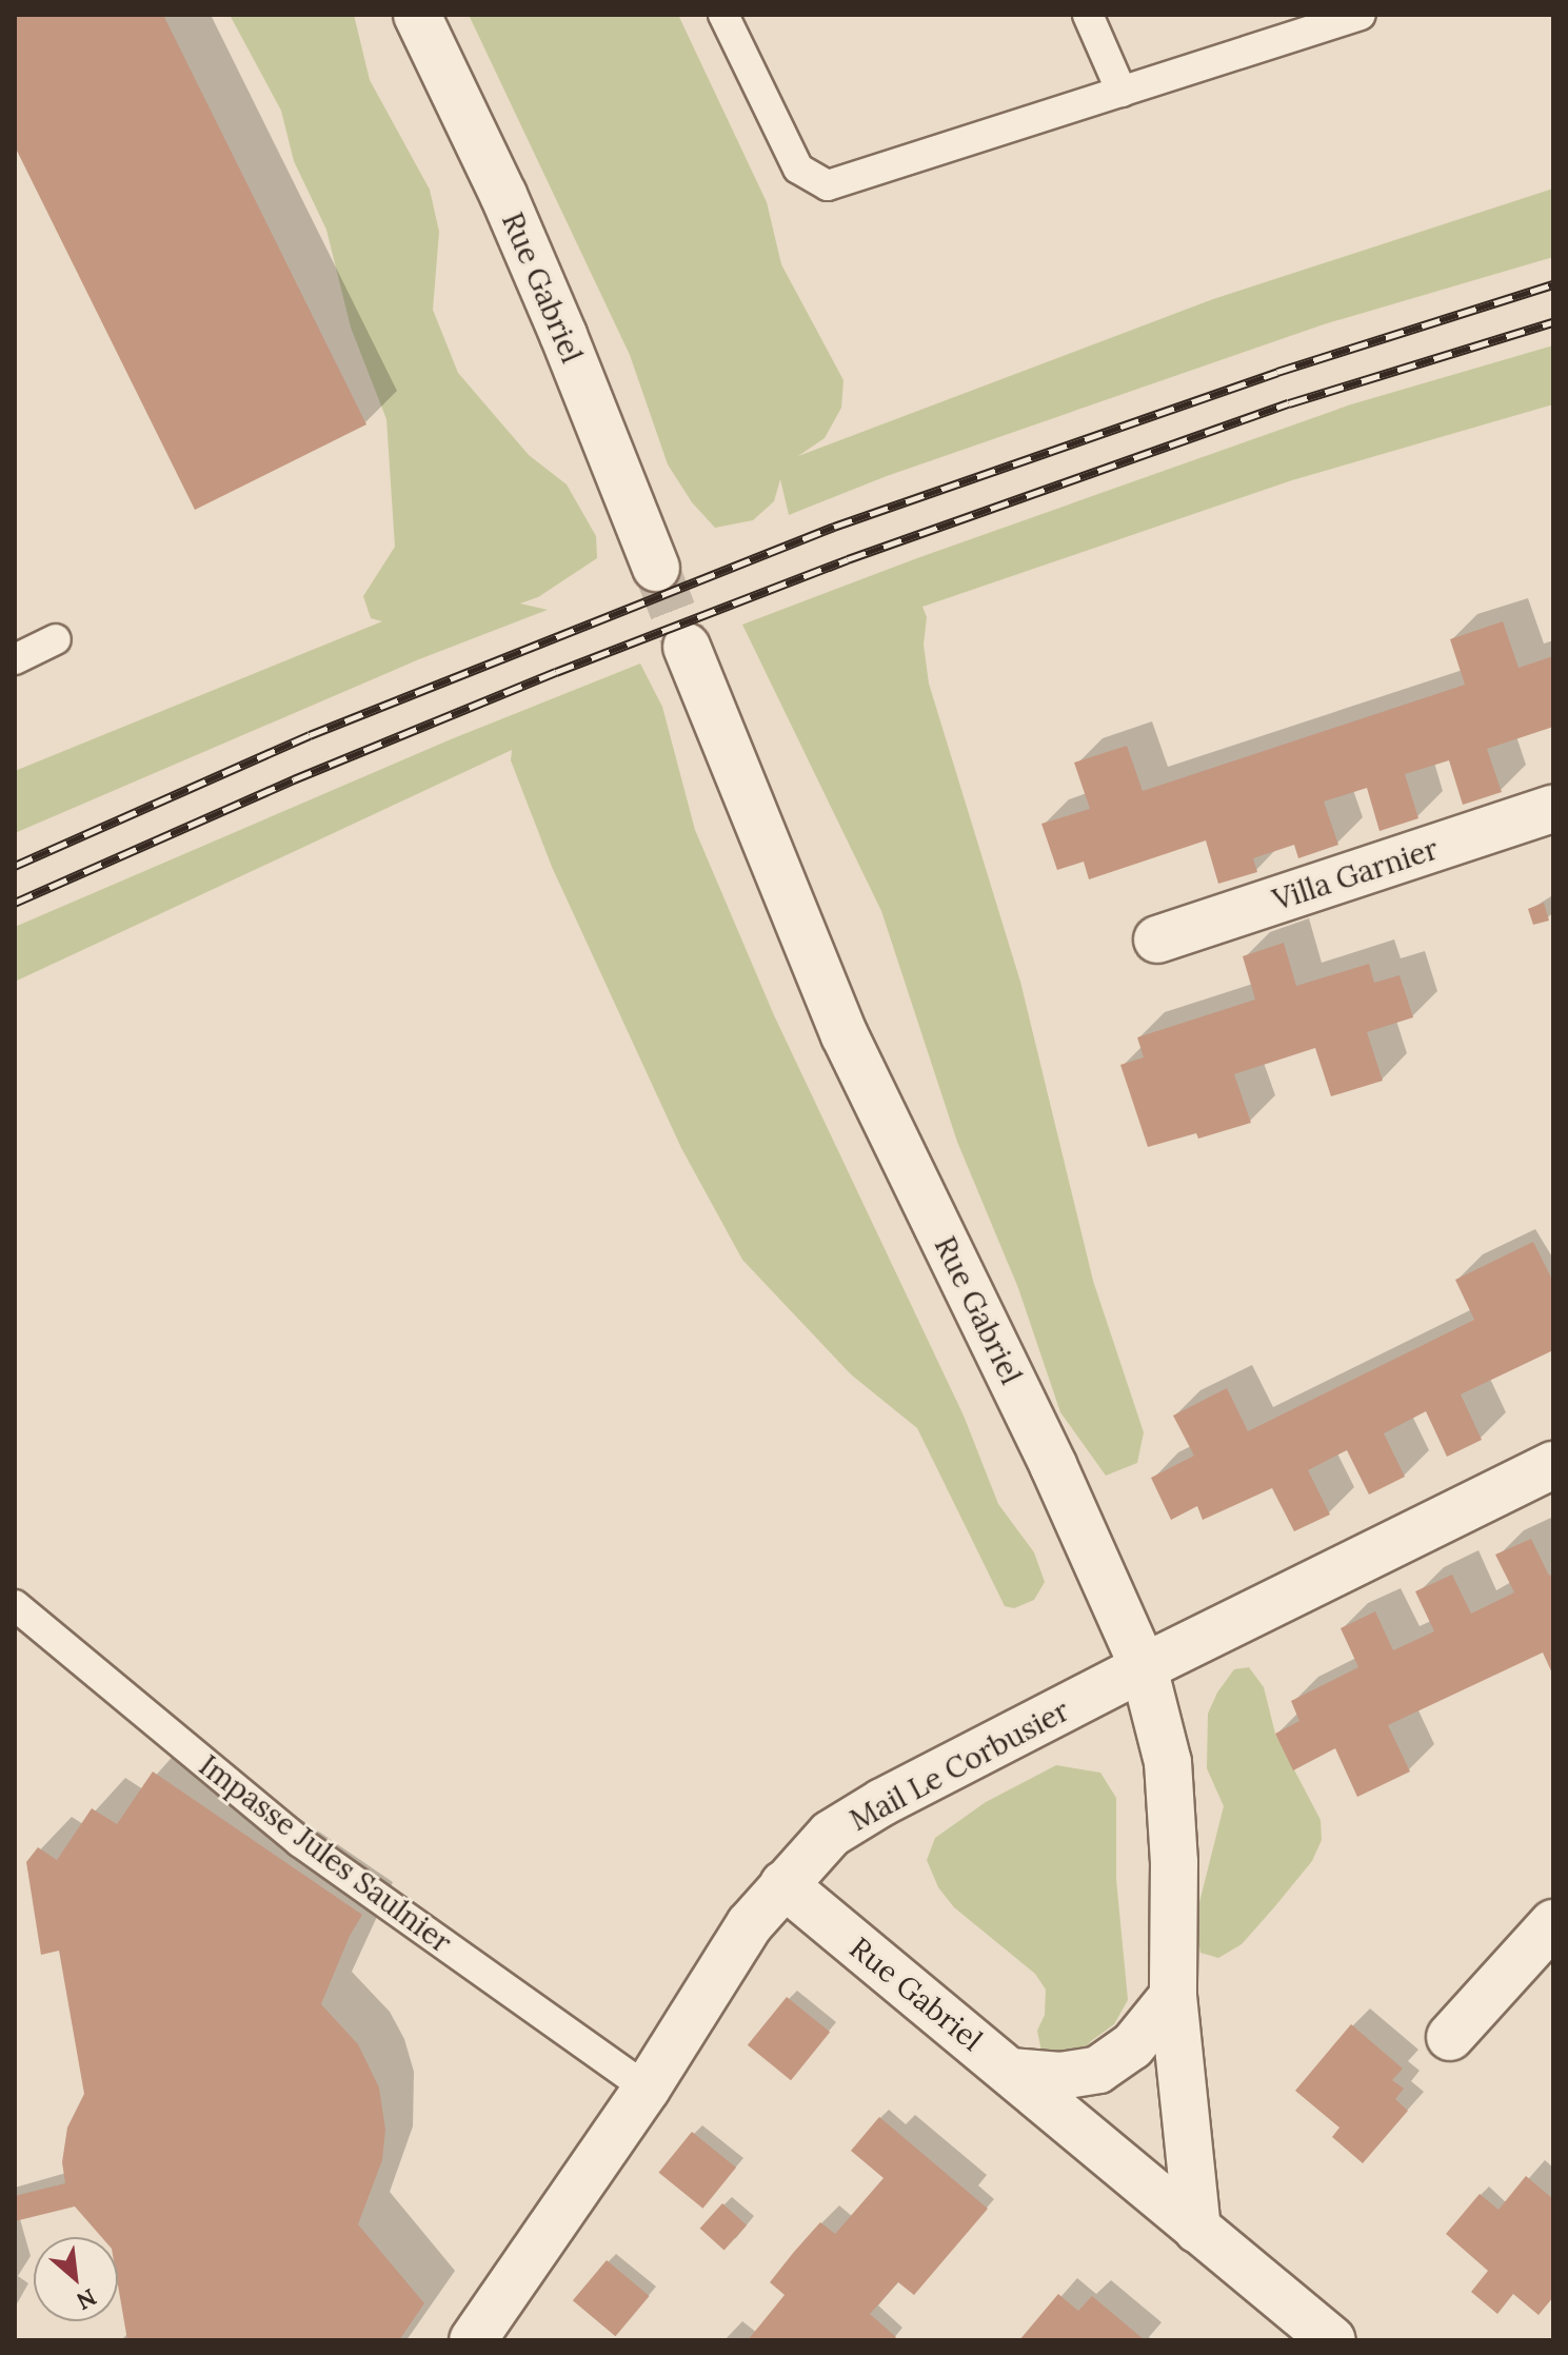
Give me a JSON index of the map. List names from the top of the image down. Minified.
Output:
{"streets":{"street":["Rue Gabriel","Villa Garnier","Mail Le Corbusier"],"lane":["Impasse Jules Saulnier"]},"crossings":[["Rue Gabriel","Mail Le Corbusier"],["Mail Le Corbusier","Impasse Jules Saulnier"]],"north":"bottom right"}
